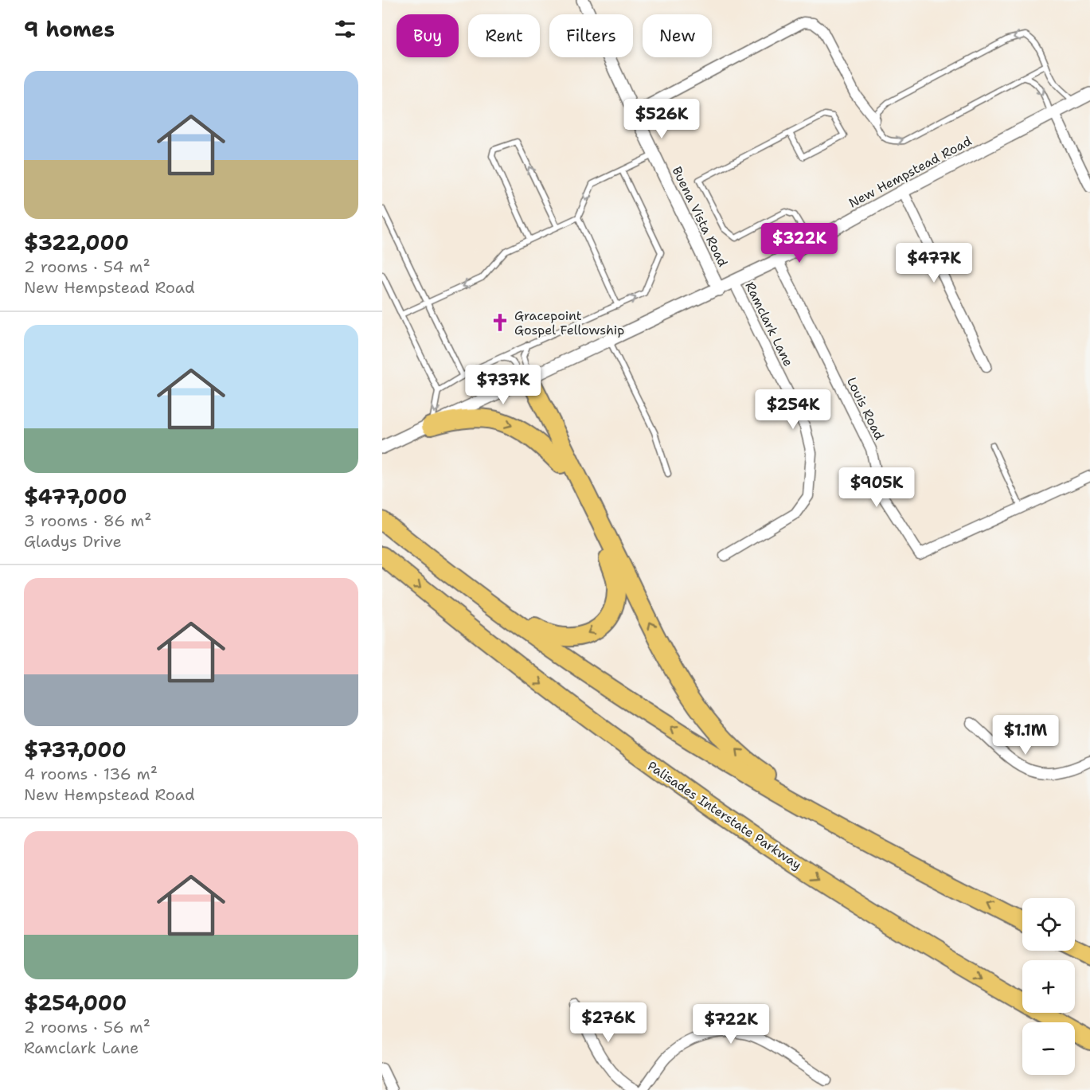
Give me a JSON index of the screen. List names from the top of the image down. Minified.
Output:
{"streets":{"highway":["Palisades Interstate Parkway"],"street":["New Hempstead Road","Buena Vista Road","Ramclark Lane","Louis Road"]},"crossings":[["New Hempstead Road","Buena Vista Road"],["New Hempstead Road","Ramclark Lane"],["New Hempstead Road","Louis Road"]],"places":{"church":["Gracepoint Gospel Fellowship"]},"page":{"heading":"9 homes","chip":["Buy","Rent","Filters","New"],"list":[{"name":"$322,000","note":"2 rooms · 54 m² · New Hempstead Road"},{"name":"$477,000","note":"3 rooms · 86 m² · Gladys Drive"},{"name":"$737,000","note":"4 rooms · 136 m² · New Hempstead Road"},{"name":"$254,000","note":"2 rooms · 56 m² · Ramclark Lane"}],"price":["$526K","$322K","$477K","$737K","$254K","$905K","$1.1M","$276K","$722K"],"map_buttons":["+","−"]}}
